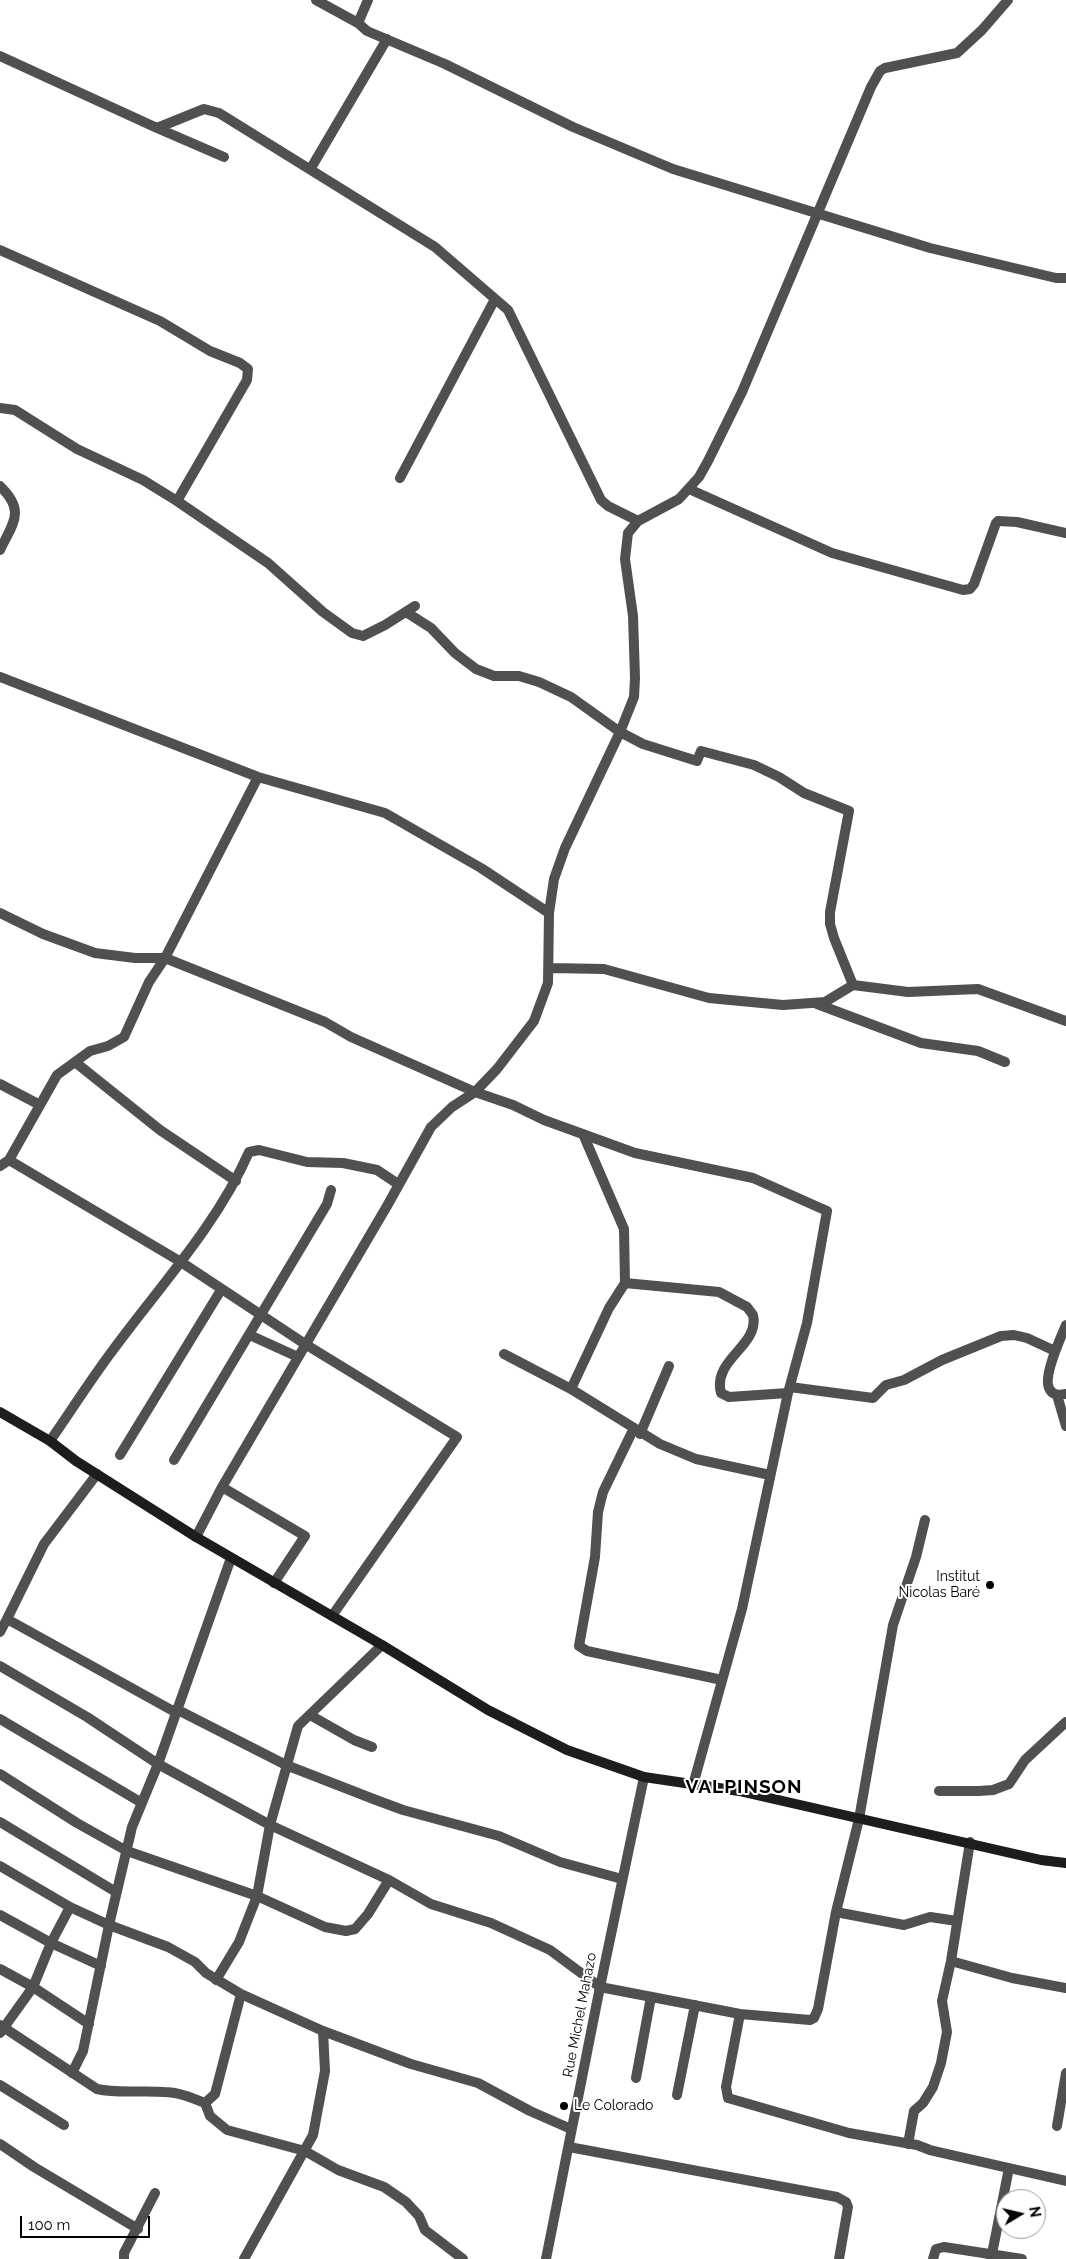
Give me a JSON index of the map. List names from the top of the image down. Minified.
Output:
{"streets":{"street":["Rue Michel Mahazo"]},"districts":["VALPINSON"],"places":["Institut Nicolas Baré","Le Colorado"],"scale_bar":"100 m","north":"right"}
